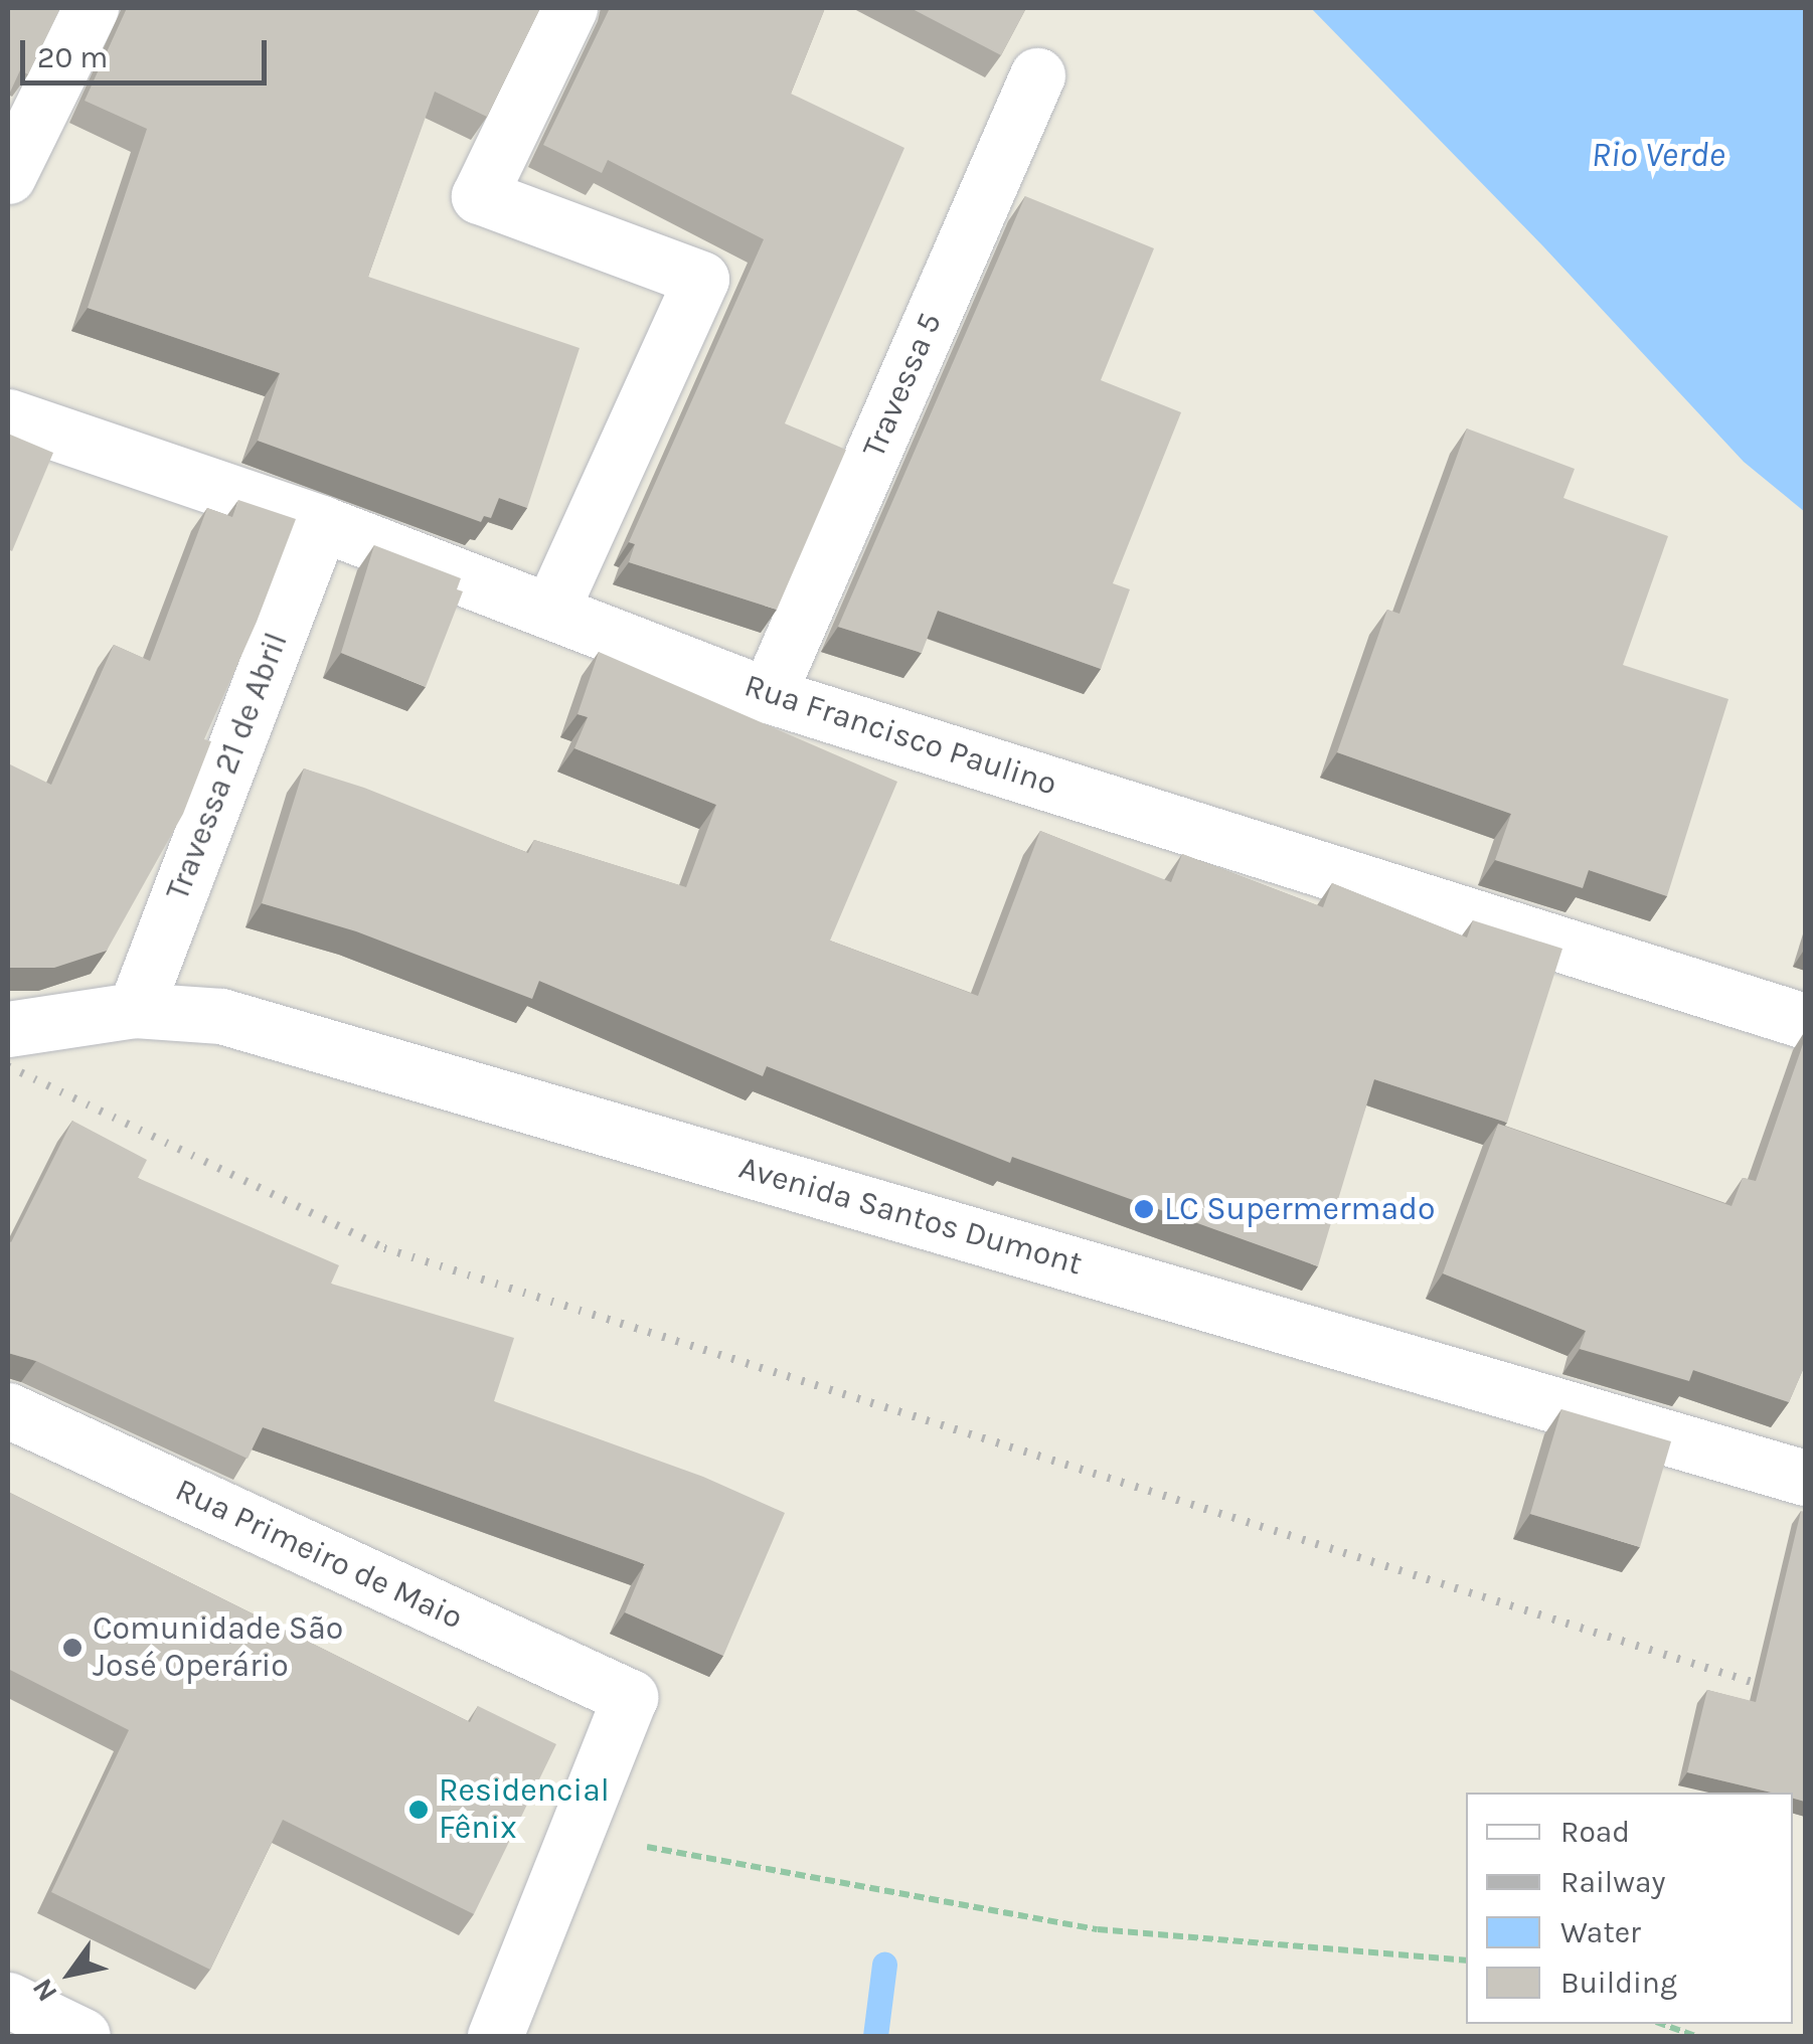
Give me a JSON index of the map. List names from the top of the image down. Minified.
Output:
{"streets":{"street":["Travessa 5","Rua Francisco Paulino","Travessa 21 de Abril","Avenida Santos Dumont","Rua Primeiro de Maio"]},"crossings":[["Travessa 5","Rua Francisco Paulino"],["Rua Francisco Paulino","Travessa 21 de Abril"],["Travessa 21 de Abril","Avenida Santos Dumont"]],"water":["Rio Verde"],"places":["LC Supermermado","Comunidade São José Operário","Residencial Fênix"],"legend":["Road","Railway","Water","Building"],"scale_bar":"20 m","north":"bottom left"}
